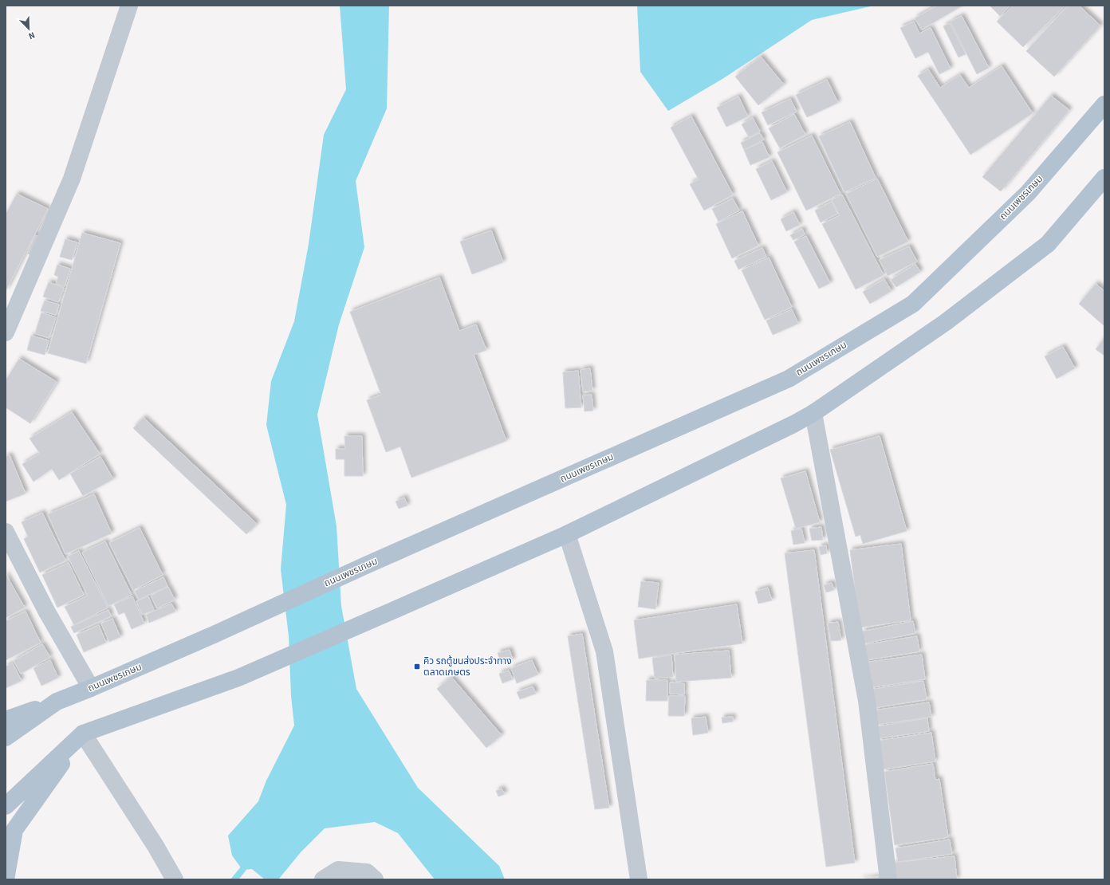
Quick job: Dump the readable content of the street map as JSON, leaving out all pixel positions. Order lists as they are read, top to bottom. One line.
{"streets":{"main road":["ถนนเพชรเกษม"]},"places":{"transit":["คิว รถตู้ขนส่งประจำทาง ตลาดเกษตร"]},"north":"bottom right"}
